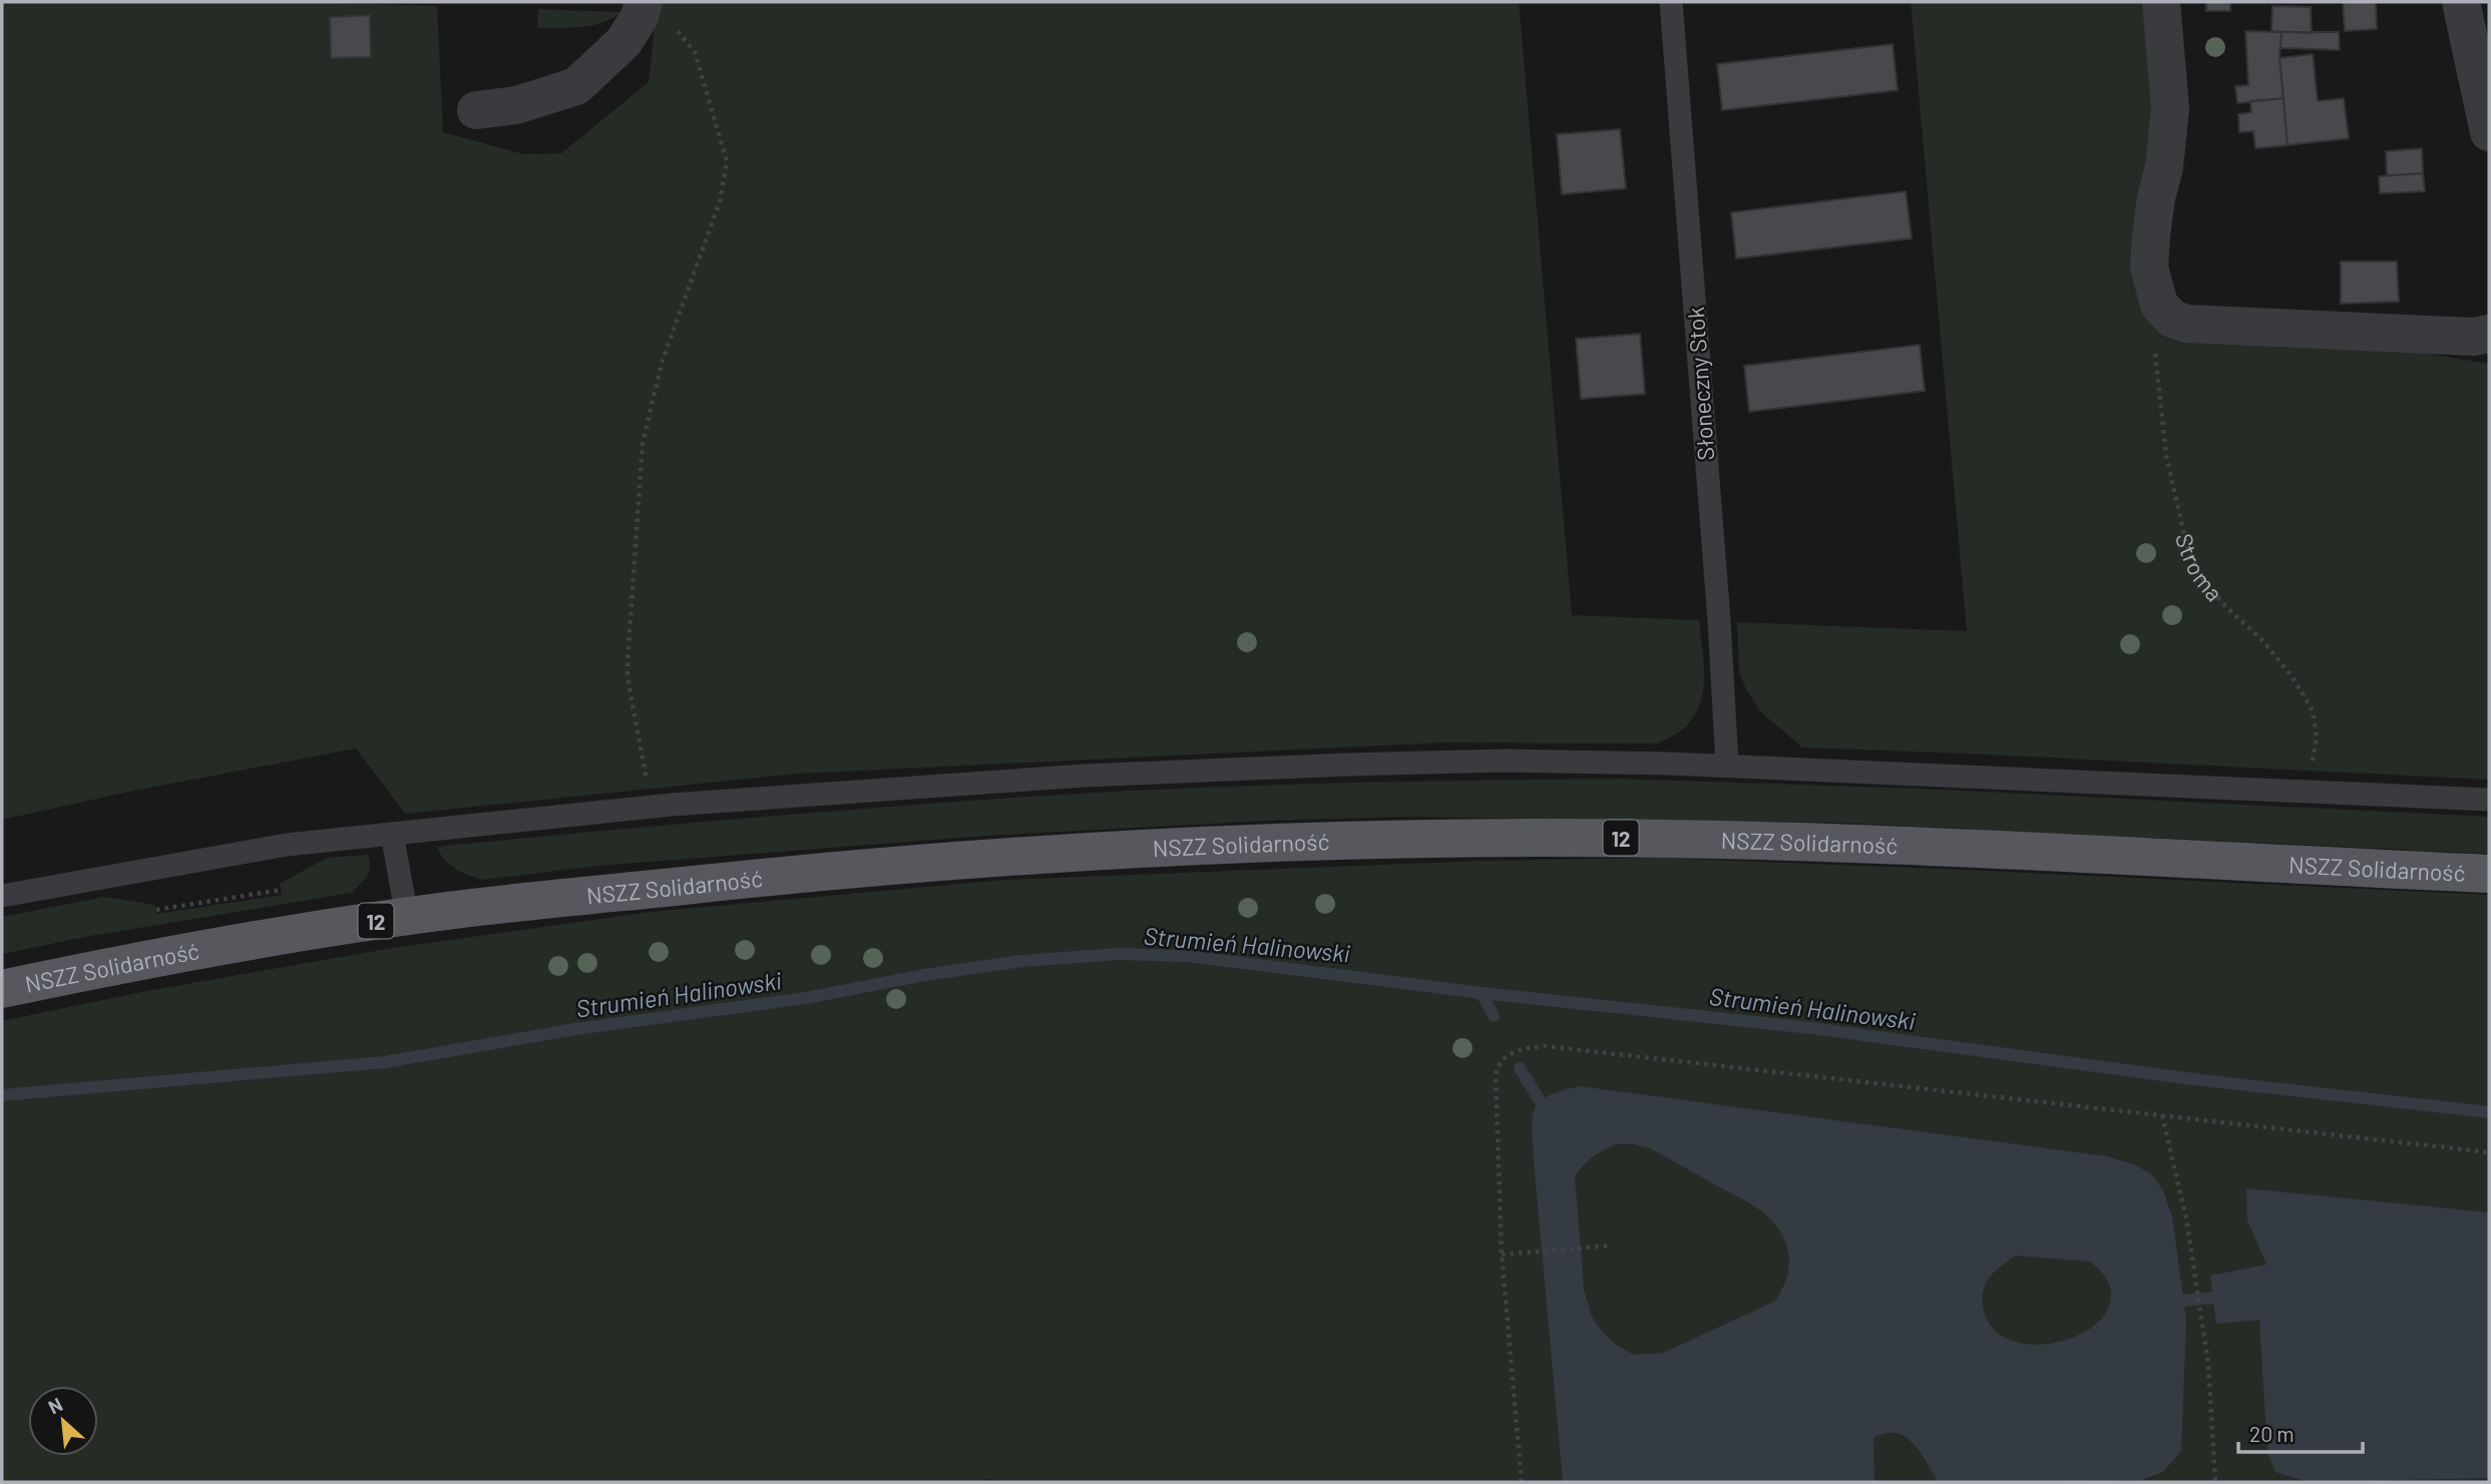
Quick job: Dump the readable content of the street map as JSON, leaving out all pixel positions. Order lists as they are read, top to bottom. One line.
{"streets":{"main road":["12","NSZZ Solidarność"],"lane":["Słoneczny Stok"],"path":["Stroma"]},"water":["Strumień Halinowski"],"scale_bar":"20 m","north":"top left"}
